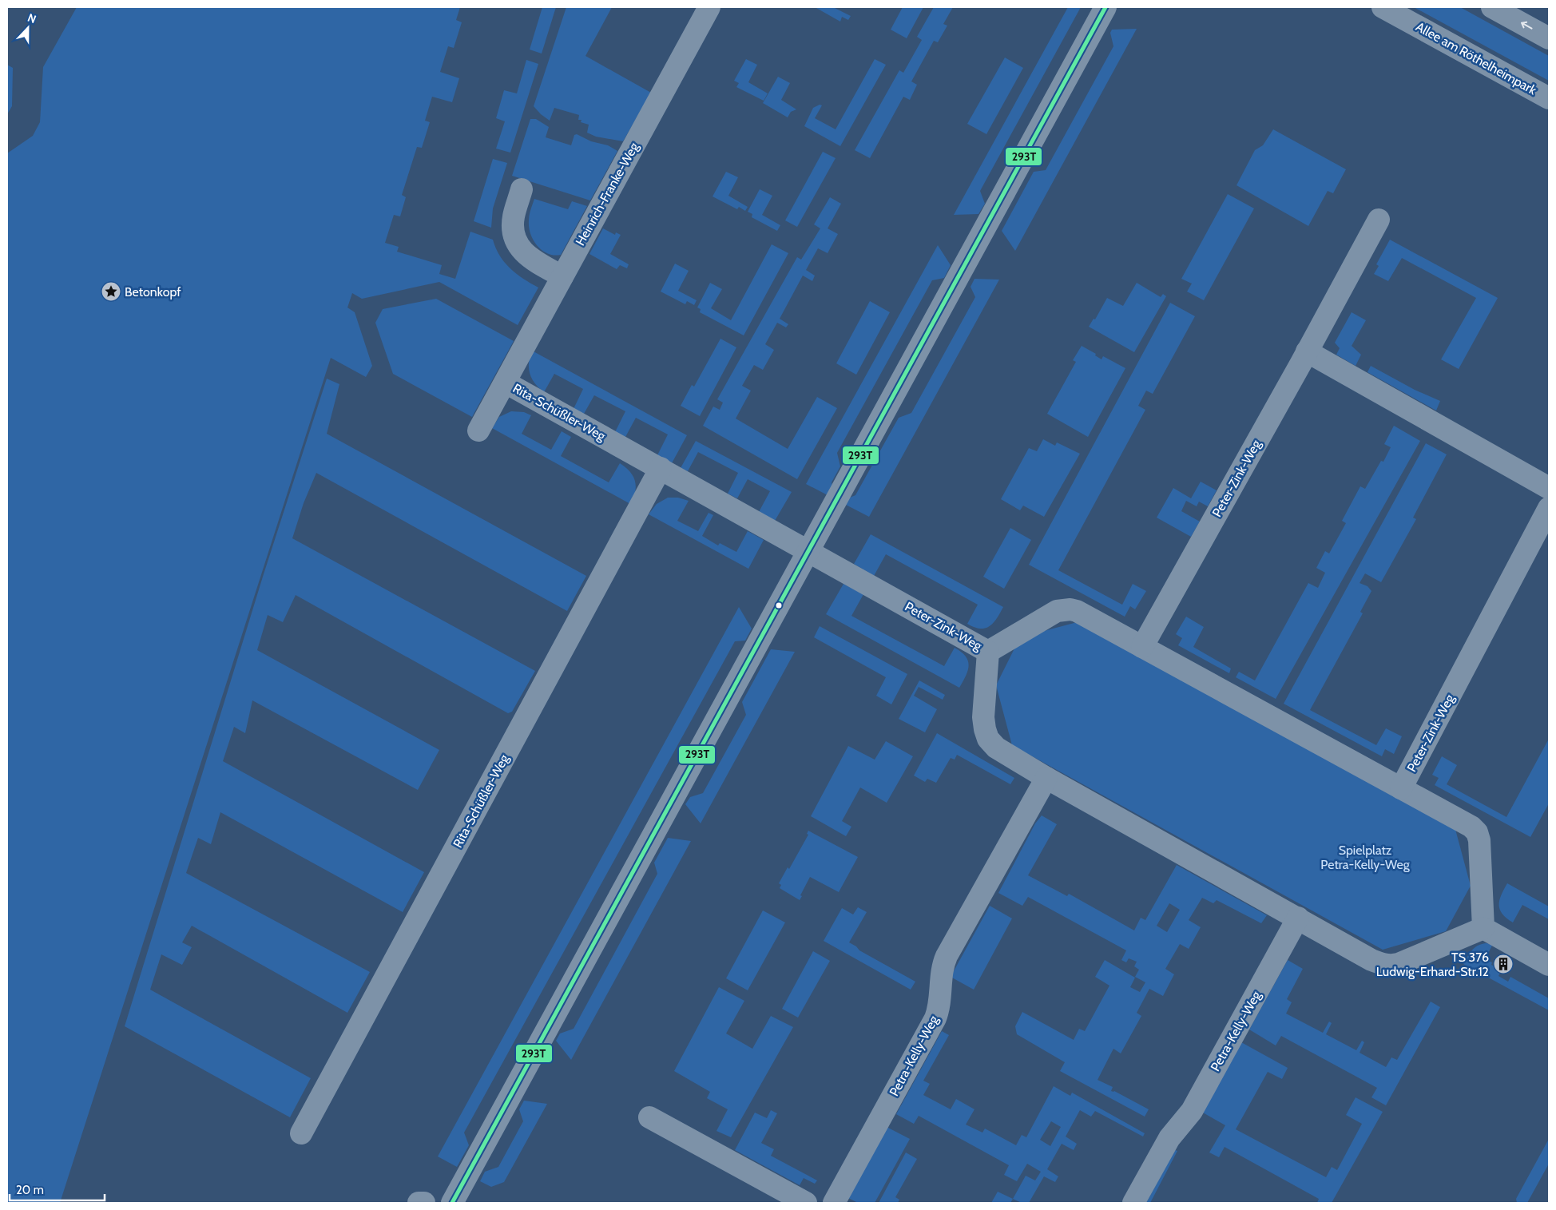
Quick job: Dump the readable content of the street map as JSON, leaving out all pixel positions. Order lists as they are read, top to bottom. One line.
{"streets":{"street":["Allee am Röthelheimpark","Heinrich-Franke-Weg","Rita-Schüßler-Weg","Peter-Zink-Weg","Petra-Kelly-Weg"]},"crossings":[["Heinrich-Franke-Weg","Rita-Schüßler-Weg"],["Rita-Schüßler-Weg","Peter-Zink-Weg"]],"parks":["Spielplatz Petra-Kelly-Weg"],"places":{"place":["Betonkopf"],"building":["TS 376 Ludwig-Erhard-Str.12"]},"lines":["transit line 293T"],"scale_bar":"20 m","north":"top"}
